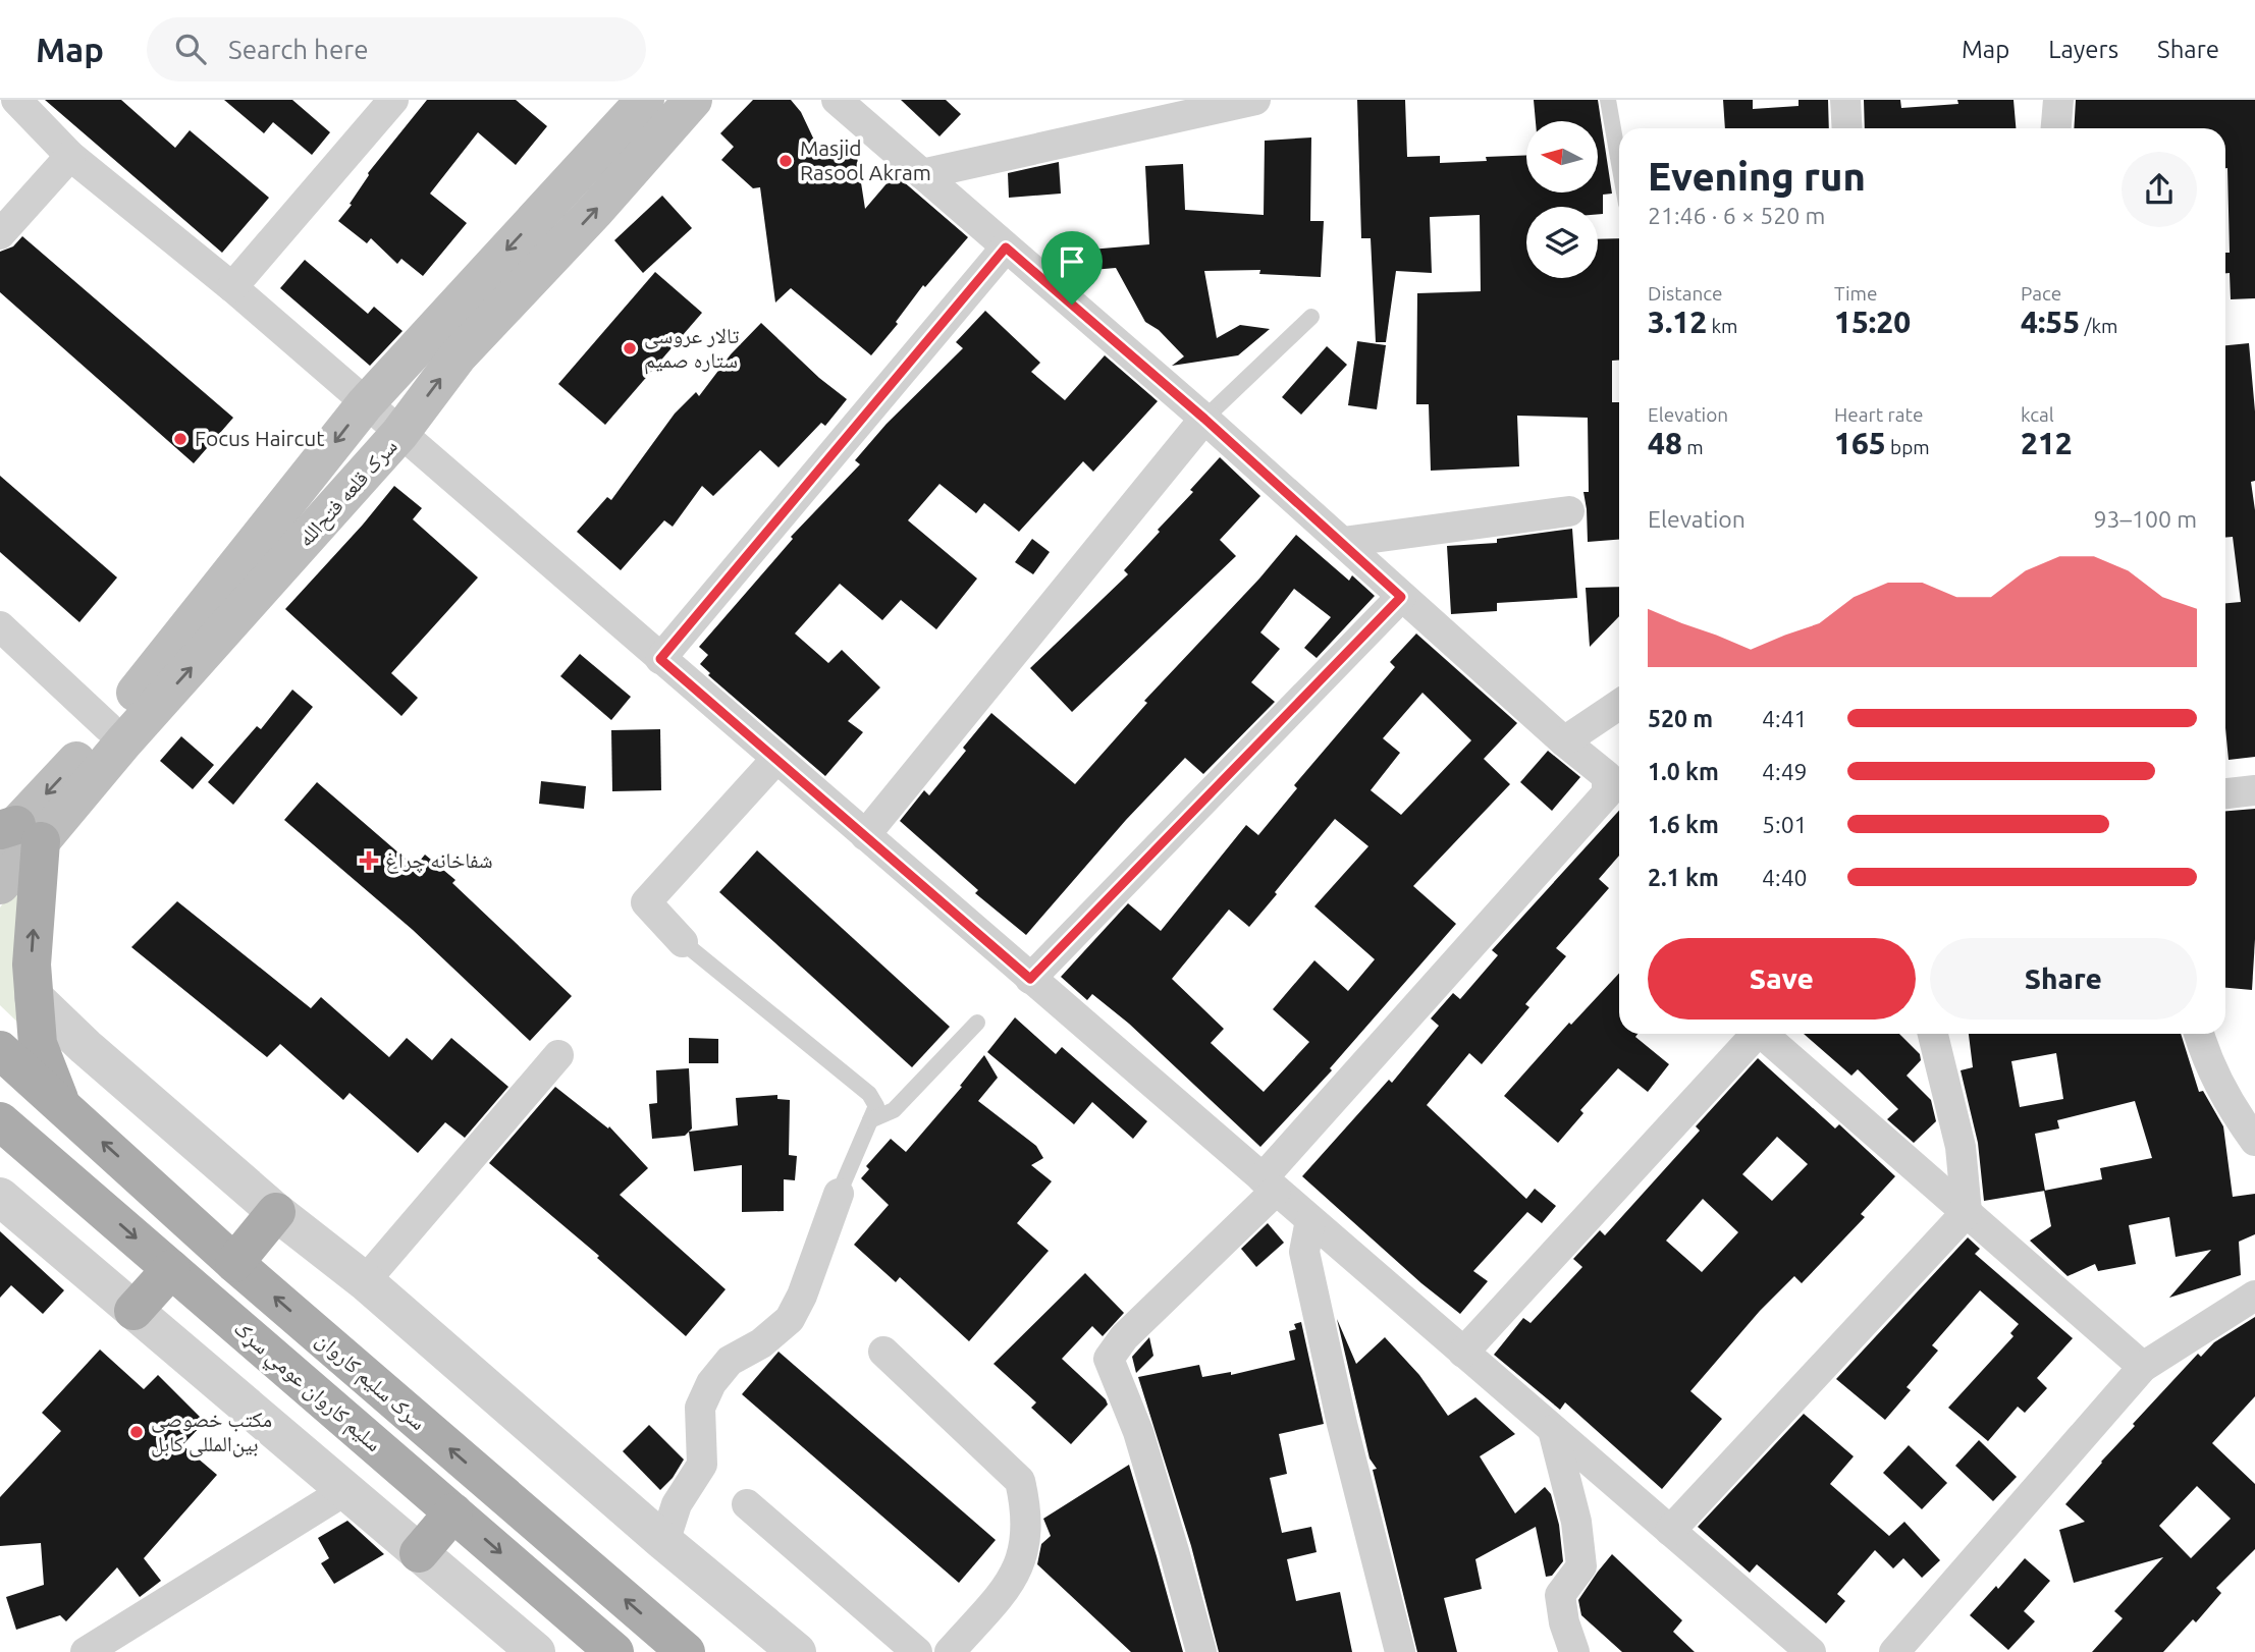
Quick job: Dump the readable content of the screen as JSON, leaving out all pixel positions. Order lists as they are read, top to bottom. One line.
{"streets":{"main road":["سرک قلعه فتح‌الله","سرک سلیم کاروان","سلیم کاروان عومي سړک"]},"one_way":["سرک سلیم کاروان","سلیم کاروان عومي سړک"],"places":{"other":["Masjid Rasool Akram","تالار عروسی ستاره صمیم","Focus Haircut","مکتب خصوصی بین‌المللی کابل"],"health":["شفاخانه چراغ"]},"north":"left","page":{"header":"Map","search":"Search here","nav":["Map","Layers","Share"],"heading":["Evening run","21:46 · 6 × 520 m"],"stats":[["Distance","3.12 km"],["Time","15:20"],["Pace","4:55 /km"],["Elevation","48 m"],["Heart rate","165 bpm"],["kcal","212"]],"chart":["Elevation","93–100 m"],"list":[{"name":"520 m","note":"4:41"},{"name":"1.0 km","note":"4:49"},{"name":"1.6 km","note":"5:01"},{"name":"2.1 km","note":"4:40"}],"buttons":["Save","Share"]}}
